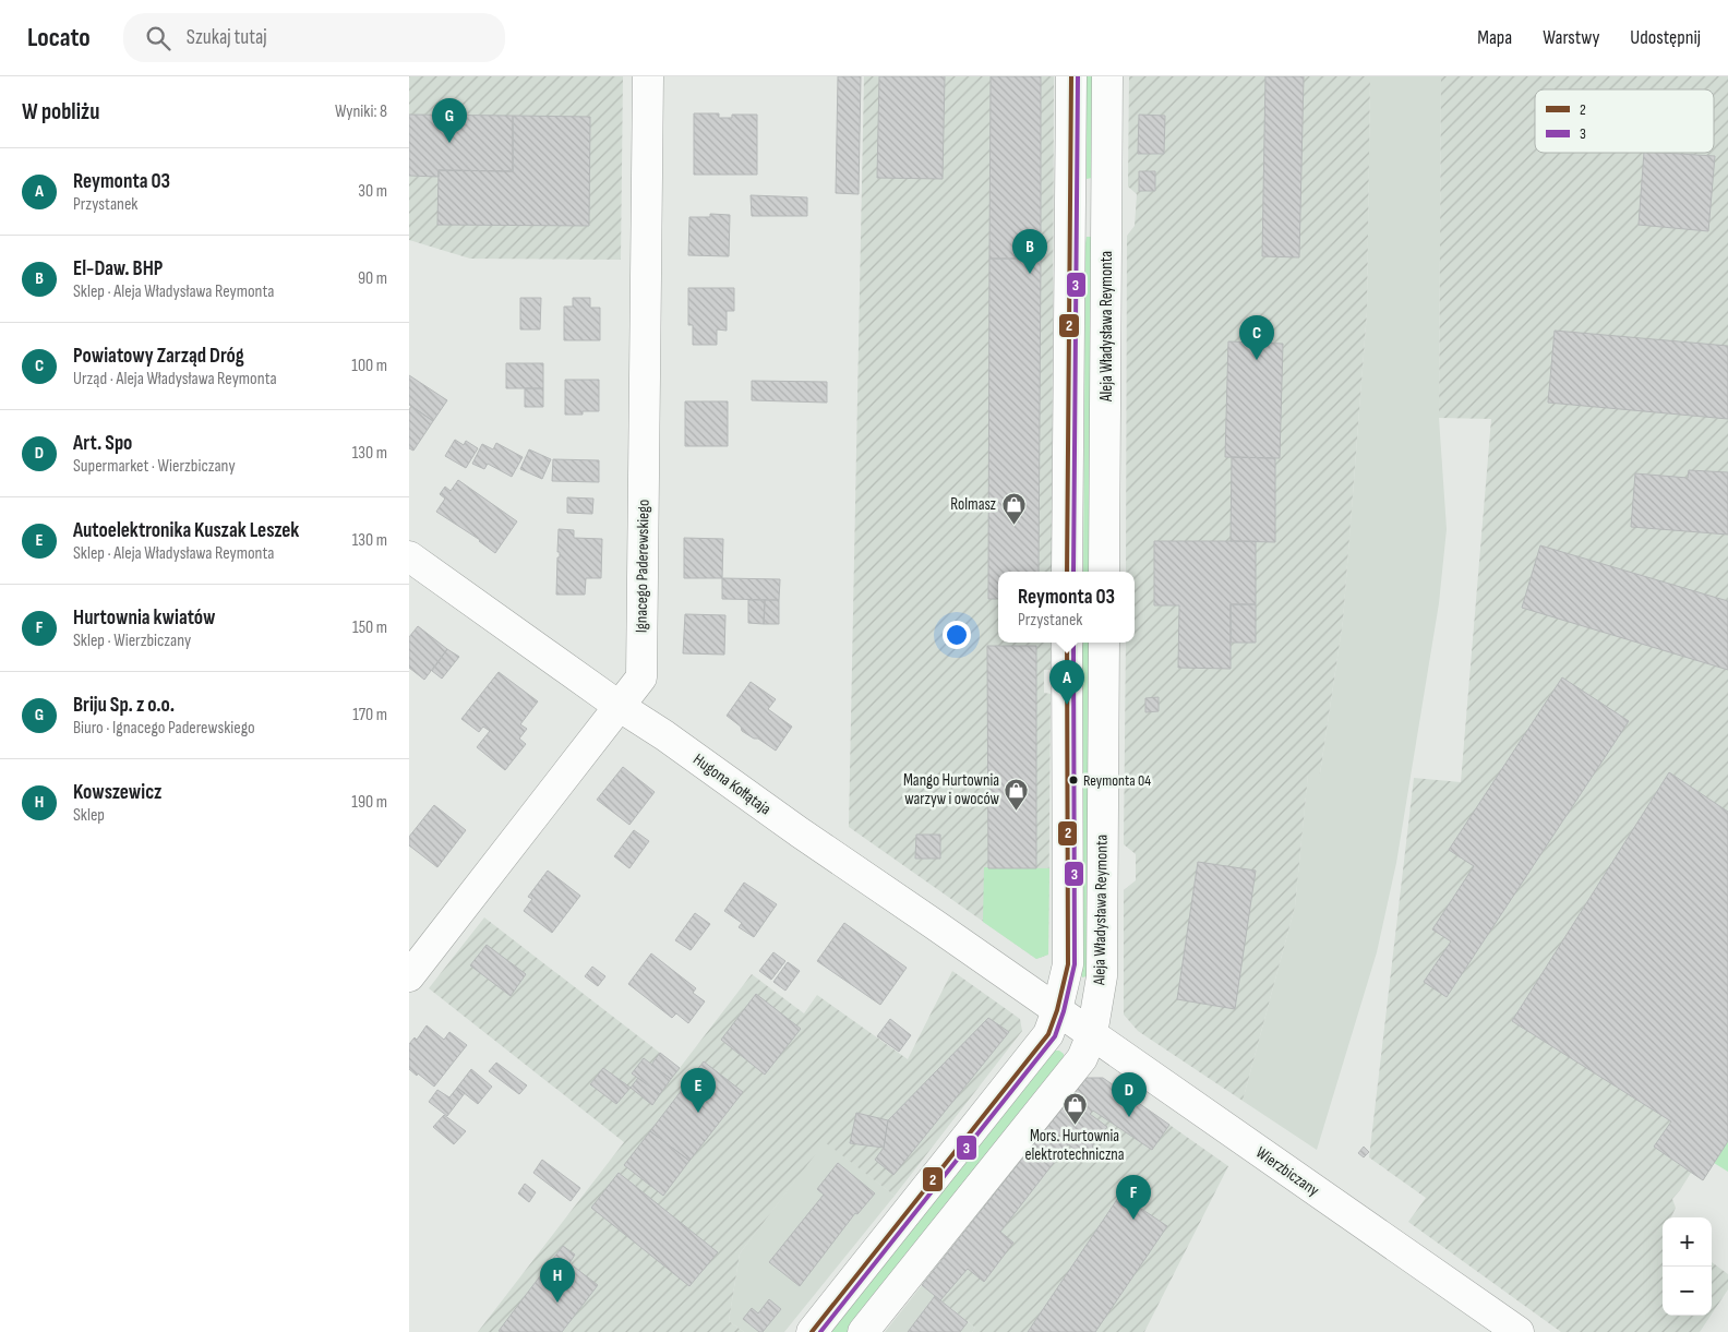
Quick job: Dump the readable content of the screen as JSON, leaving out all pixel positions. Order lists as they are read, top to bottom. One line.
{"streets":{"street":["Aleja Władysława Reymonta","Ignacego Paderewskiego","Hugona Kołłątaja","Wierzbiczany"]},"crossings":[["Aleja Władysława Reymonta","Hugona Kołłątaja"],["Aleja Władysława Reymonta","Wierzbiczany"],["Ignacego Paderewskiego","Hugona Kołłątaja"],["Hugona Kołłątaja","Wierzbiczany"]],"places":{"shop":["Rolmasz","Mango Hurtownia warzyw i owoców","Mors. Hurtownia elektrotechniczna"],"other":["Reymonta 04"]},"lines":["transit line 2","transit line 3"],"legend":["2","3"],"page":{"header":"Locato","search":"Szukaj tutaj","nav":["Mapa","Warstwy","Udostępnij"],"heading":["W pobliżu","Wyniki: 8"],"pins":["G","B","C","A","E","D","F","H"],"list":[{"mark":"A","name":"Reymonta 03","note":"Przystanek","value":"30 m"},{"mark":"B","name":"El-Daw. BHP","note":"Sklep · Aleja Władysława Reymonta","value":"90 m"},{"mark":"C","name":"Powiatowy Zarząd Dróg","note":"Urząd · Aleja Władysława Reymonta","value":"100 m"},{"mark":"D","name":"Art. Spo","note":"Supermarket · Wierzbiczany","value":"130 m"},{"mark":"E","name":"Autoelektronika Kuszak Leszek","note":"Sklep · Aleja Władysława Reymonta","value":"130 m"},{"mark":"F","name":"Hurtownia kwiatów","note":"Sklep · Wierzbiczany","value":"150 m"},{"mark":"G","name":"Briju Sp. z o.o.","note":"Biuro · Ignacego Paderewskiego","value":"170 m"},{"mark":"H","name":"Kowszewicz","note":"Sklep","value":"190 m"}],"popup":["Reymonta 03","Przystanek"],"map_buttons":["+","−"]}}
